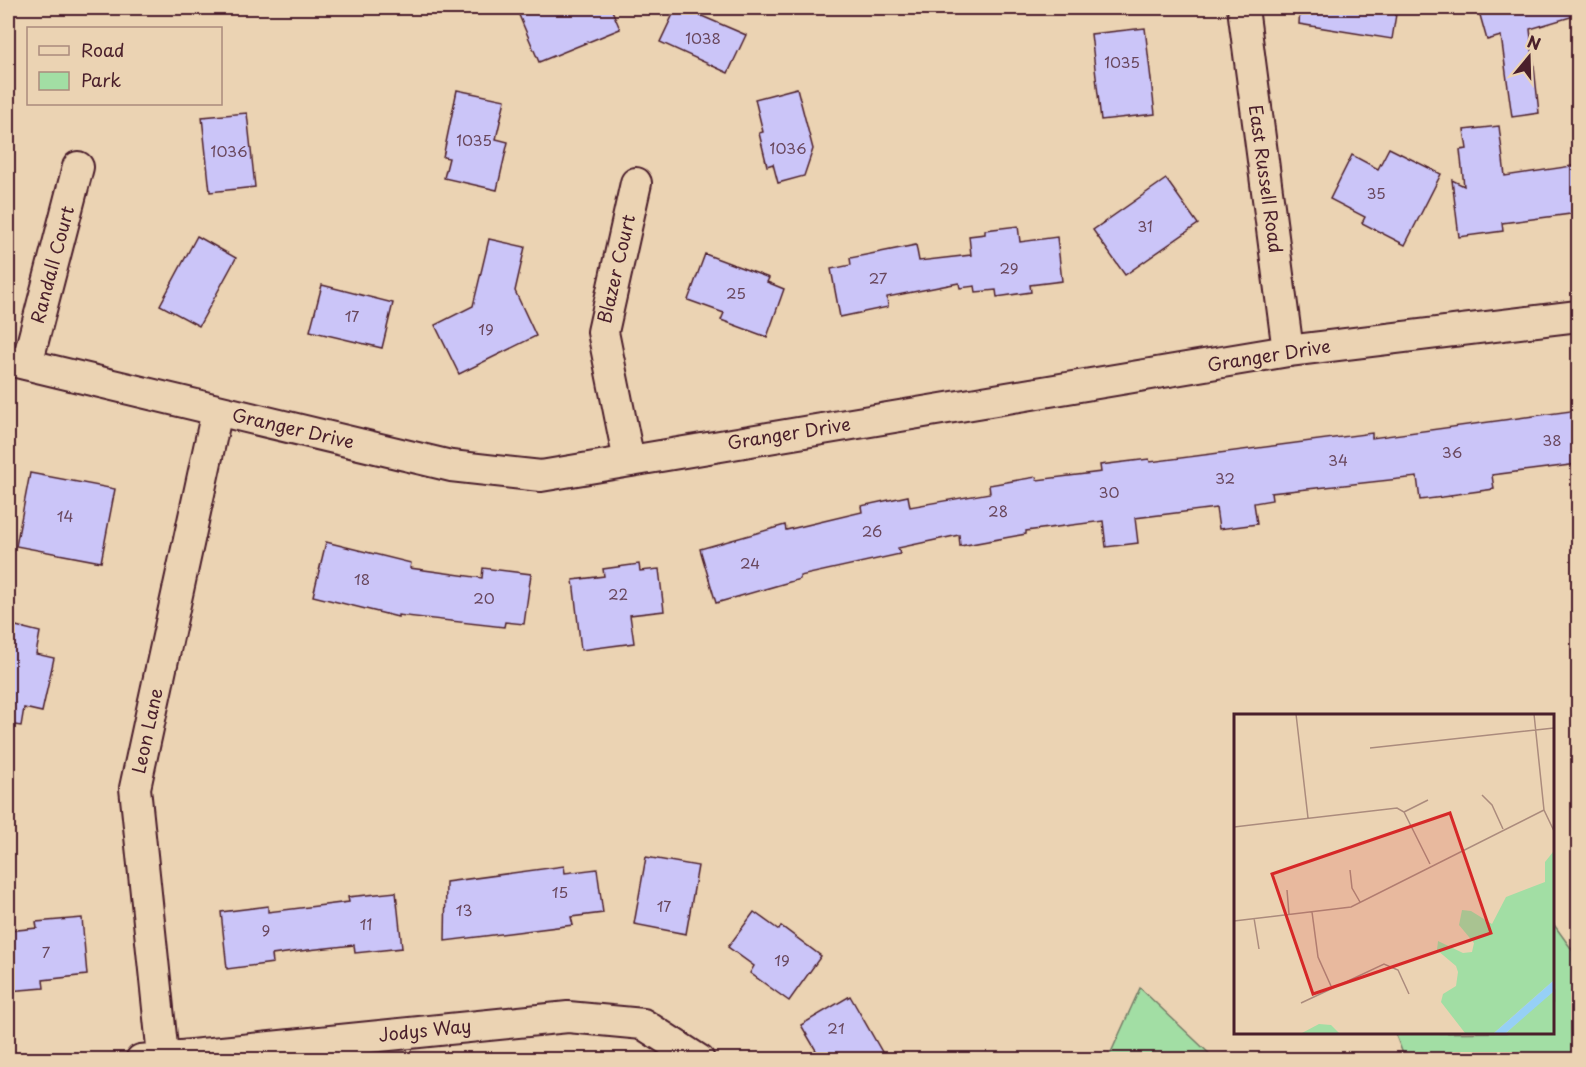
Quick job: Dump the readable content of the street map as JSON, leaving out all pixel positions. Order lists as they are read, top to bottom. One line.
{"streets":{"street":["East Russell Road","Randall Court","Blazer Court","Granger Drive","Leon Lane","Jodys Way"]},"crossings":[["East Russell Road","Granger Drive"],["Randall Court","Granger Drive"],["Blazer Court","Granger Drive"],["Granger Drive","Leon Lane"],["Leon Lane","Jodys Way"]],"house_numbers":["1038","1035","1035","1036","1036","35","31","29","27","25","17","19","38","36","34","32","30","28","14","26","24","18","22","20","15","17","13","11","9","7","19","21"],"legend":["Road","Park"],"north":"top"}
